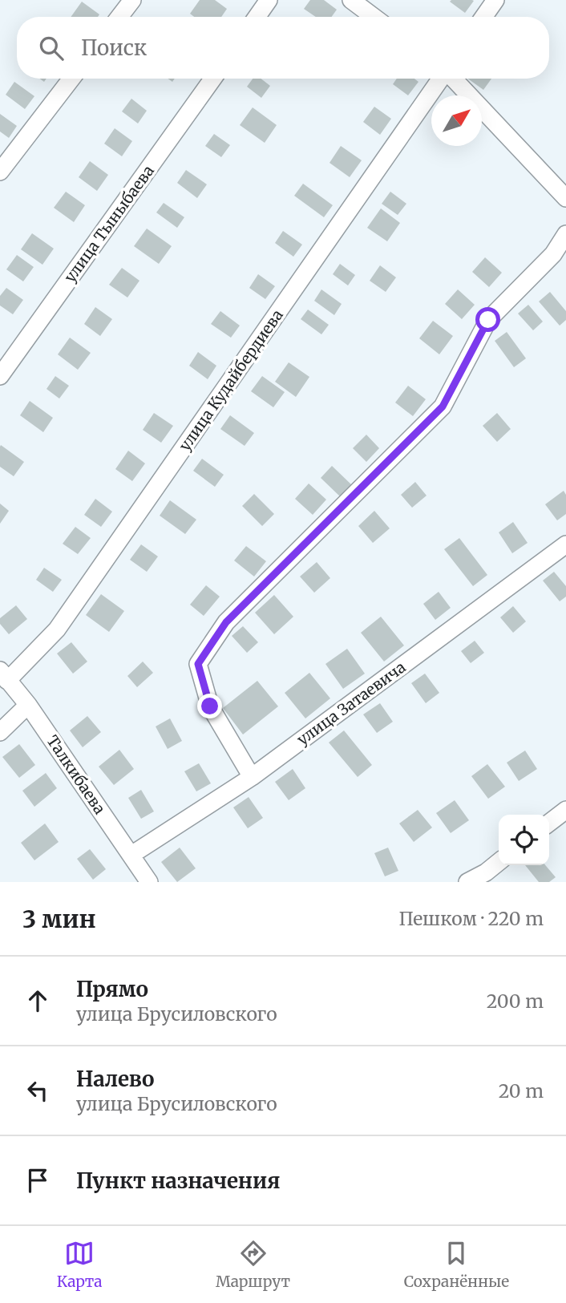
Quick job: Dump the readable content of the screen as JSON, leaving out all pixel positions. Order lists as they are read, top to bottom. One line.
{"streets":{"street":["улица Тыныбаева","улица Кудайбердиева","улица Затаевича","Талкибаева"]},"crossings":[["улица Кудайбердиева","Талкибаева"],["улица Затаевича","Талкибаева"]],"north":"top right","page":{"search":"Поиск","heading":["3 мин","Пешком · 220 m"],"list":[["Прямо","улица Брусиловского","200 m"],["Налево","улица Брусиловского","20 m"],"Пункт назначения"],"nav":["Карта","Маршрут","Сохранённые"]}}
